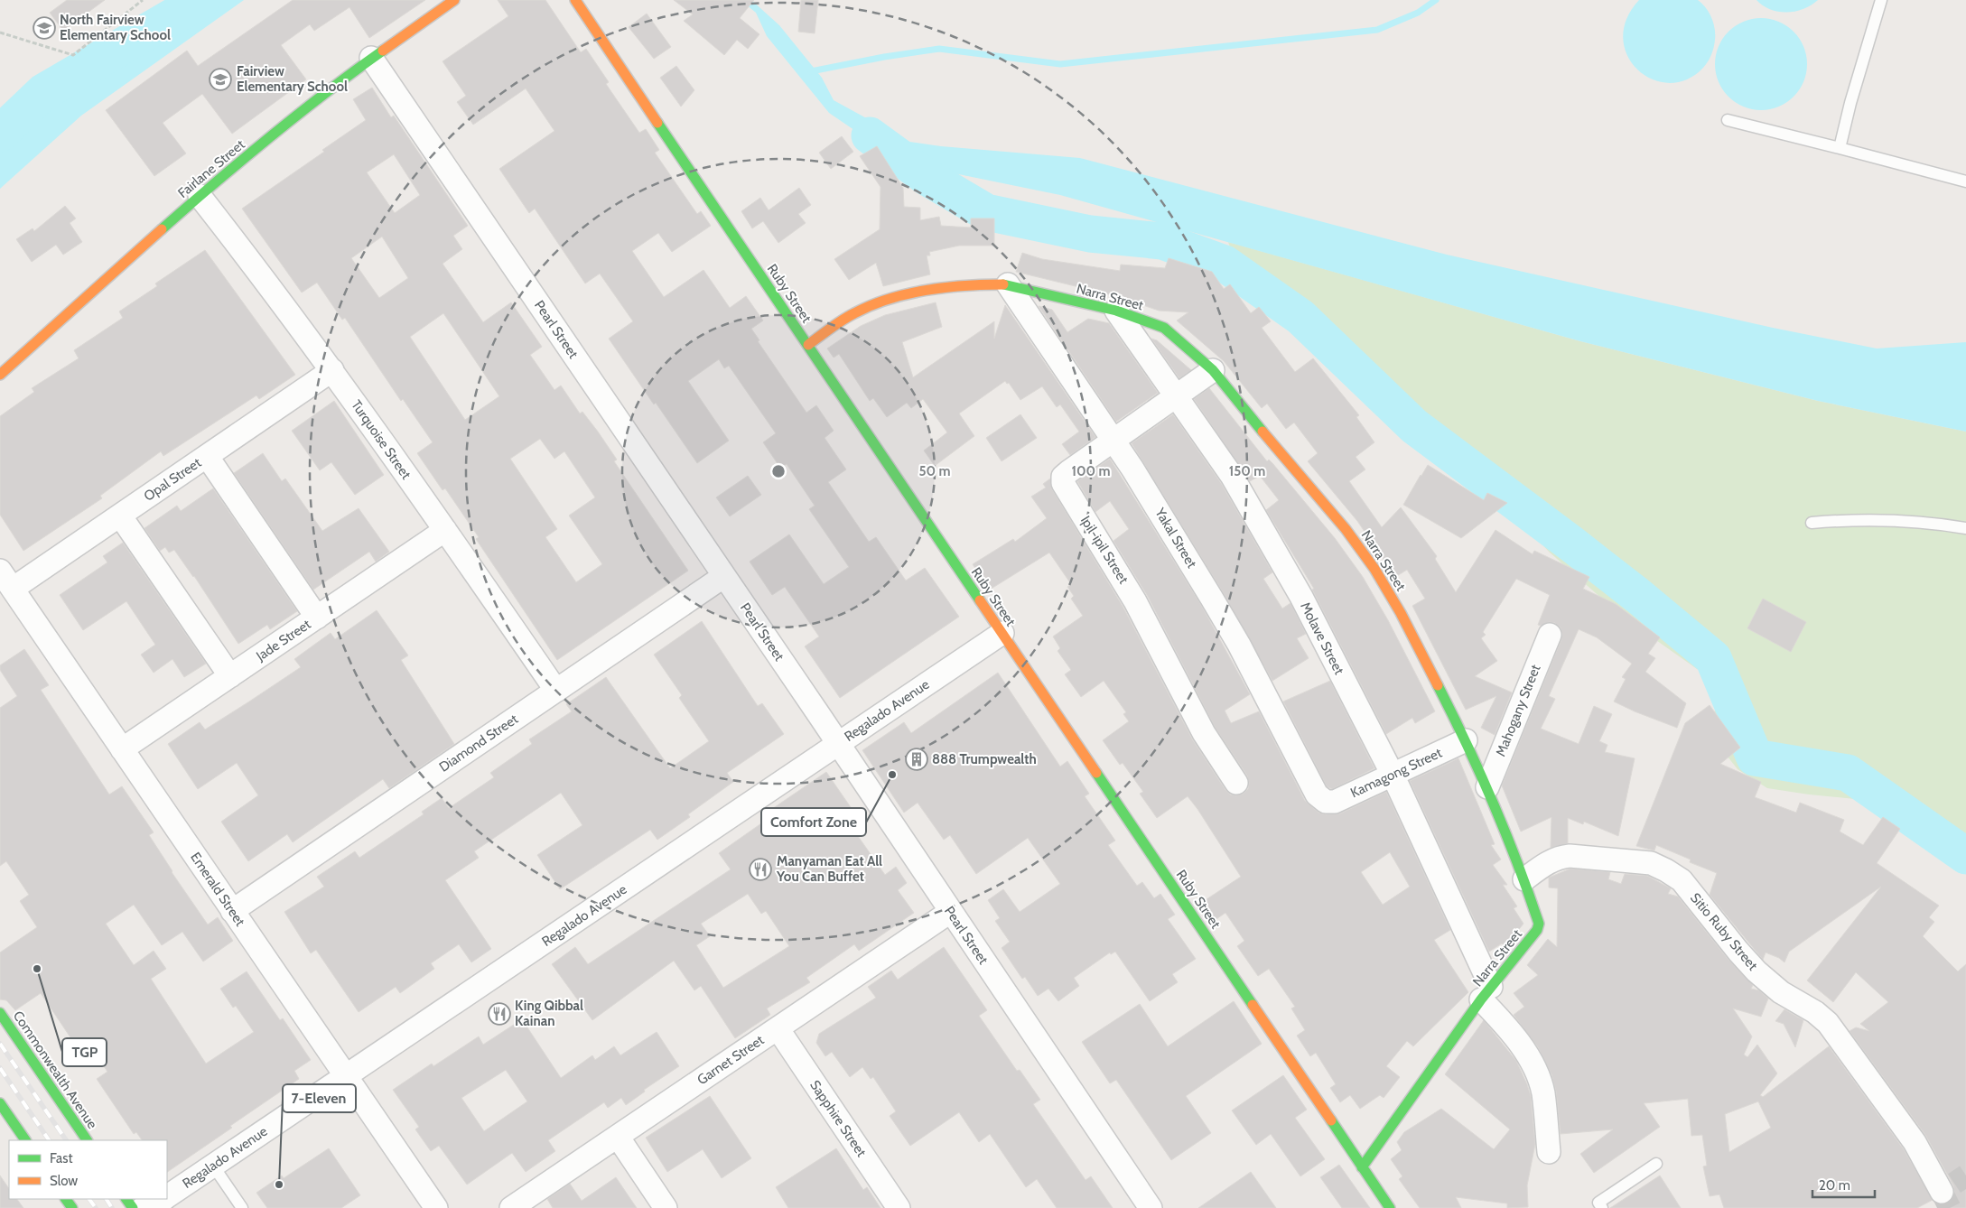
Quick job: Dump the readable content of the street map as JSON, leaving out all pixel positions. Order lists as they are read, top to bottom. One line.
{"streets":{"street":["Fairlane Street","Ruby Street","Narra Street","Pearl Street","Turquoise Street","Opal Street","Yakal Street","Ipil-ipil Street","Molave Street","Jade Street","Regalado Avenue","Mahogany Street","Diamond Street","Kamagong Street","Emerald Street","Sitio Ruby Street","Garnet Street","Commonwealth Avenue","Sapphire Street"]},"crossings":[["Fairlane Street","Pearl Street"],["Fairlane Street","Turquoise Street"],["Ruby Street","Narra Street"],["Ruby Street","Regalado Avenue"],["Narra Street","Yakal Street"],["Narra Street","Ipil-ipil Street"],["Narra Street","Molave Street"],["Narra Street","Mahogany Street"],["Narra Street","Kamagong Street"],["Narra Street","Sitio Ruby Street"],["Pearl Street","Regalado Avenue"],["Pearl Street","Diamond Street"],["Pearl Street","Garnet Street"],["Turquoise Street","Opal Street"],["Turquoise Street","Jade Street"],["Turquoise Street","Diamond Street"],["Opal Street","Emerald Street"],["Yakal Street","Ipil-ipil Street"],["Yakal Street","Kamagong Street"],["Ipil-ipil Street","Molave Street"],["Molave Street","Kamagong Street"],["Jade Street","Emerald Street"],["Regalado Avenue","Emerald Street"],["Diamond Street","Emerald Street"],["Garnet Street","Sapphire Street"]],"places":{"school or university":["North Fairview Elementary School","Fairview Elementary School"],"building":["888 Trumpwealth"],"other":["Comfort Zone","TGP","7-Eleven"],"restaurant":["Manyaman Eat All You Can Buffet","King Qibbal Kainan"]},"legend":["Fast","Slow"],"scale_bar":"20 m","rings":["50 m","100 m","150 m"]}
